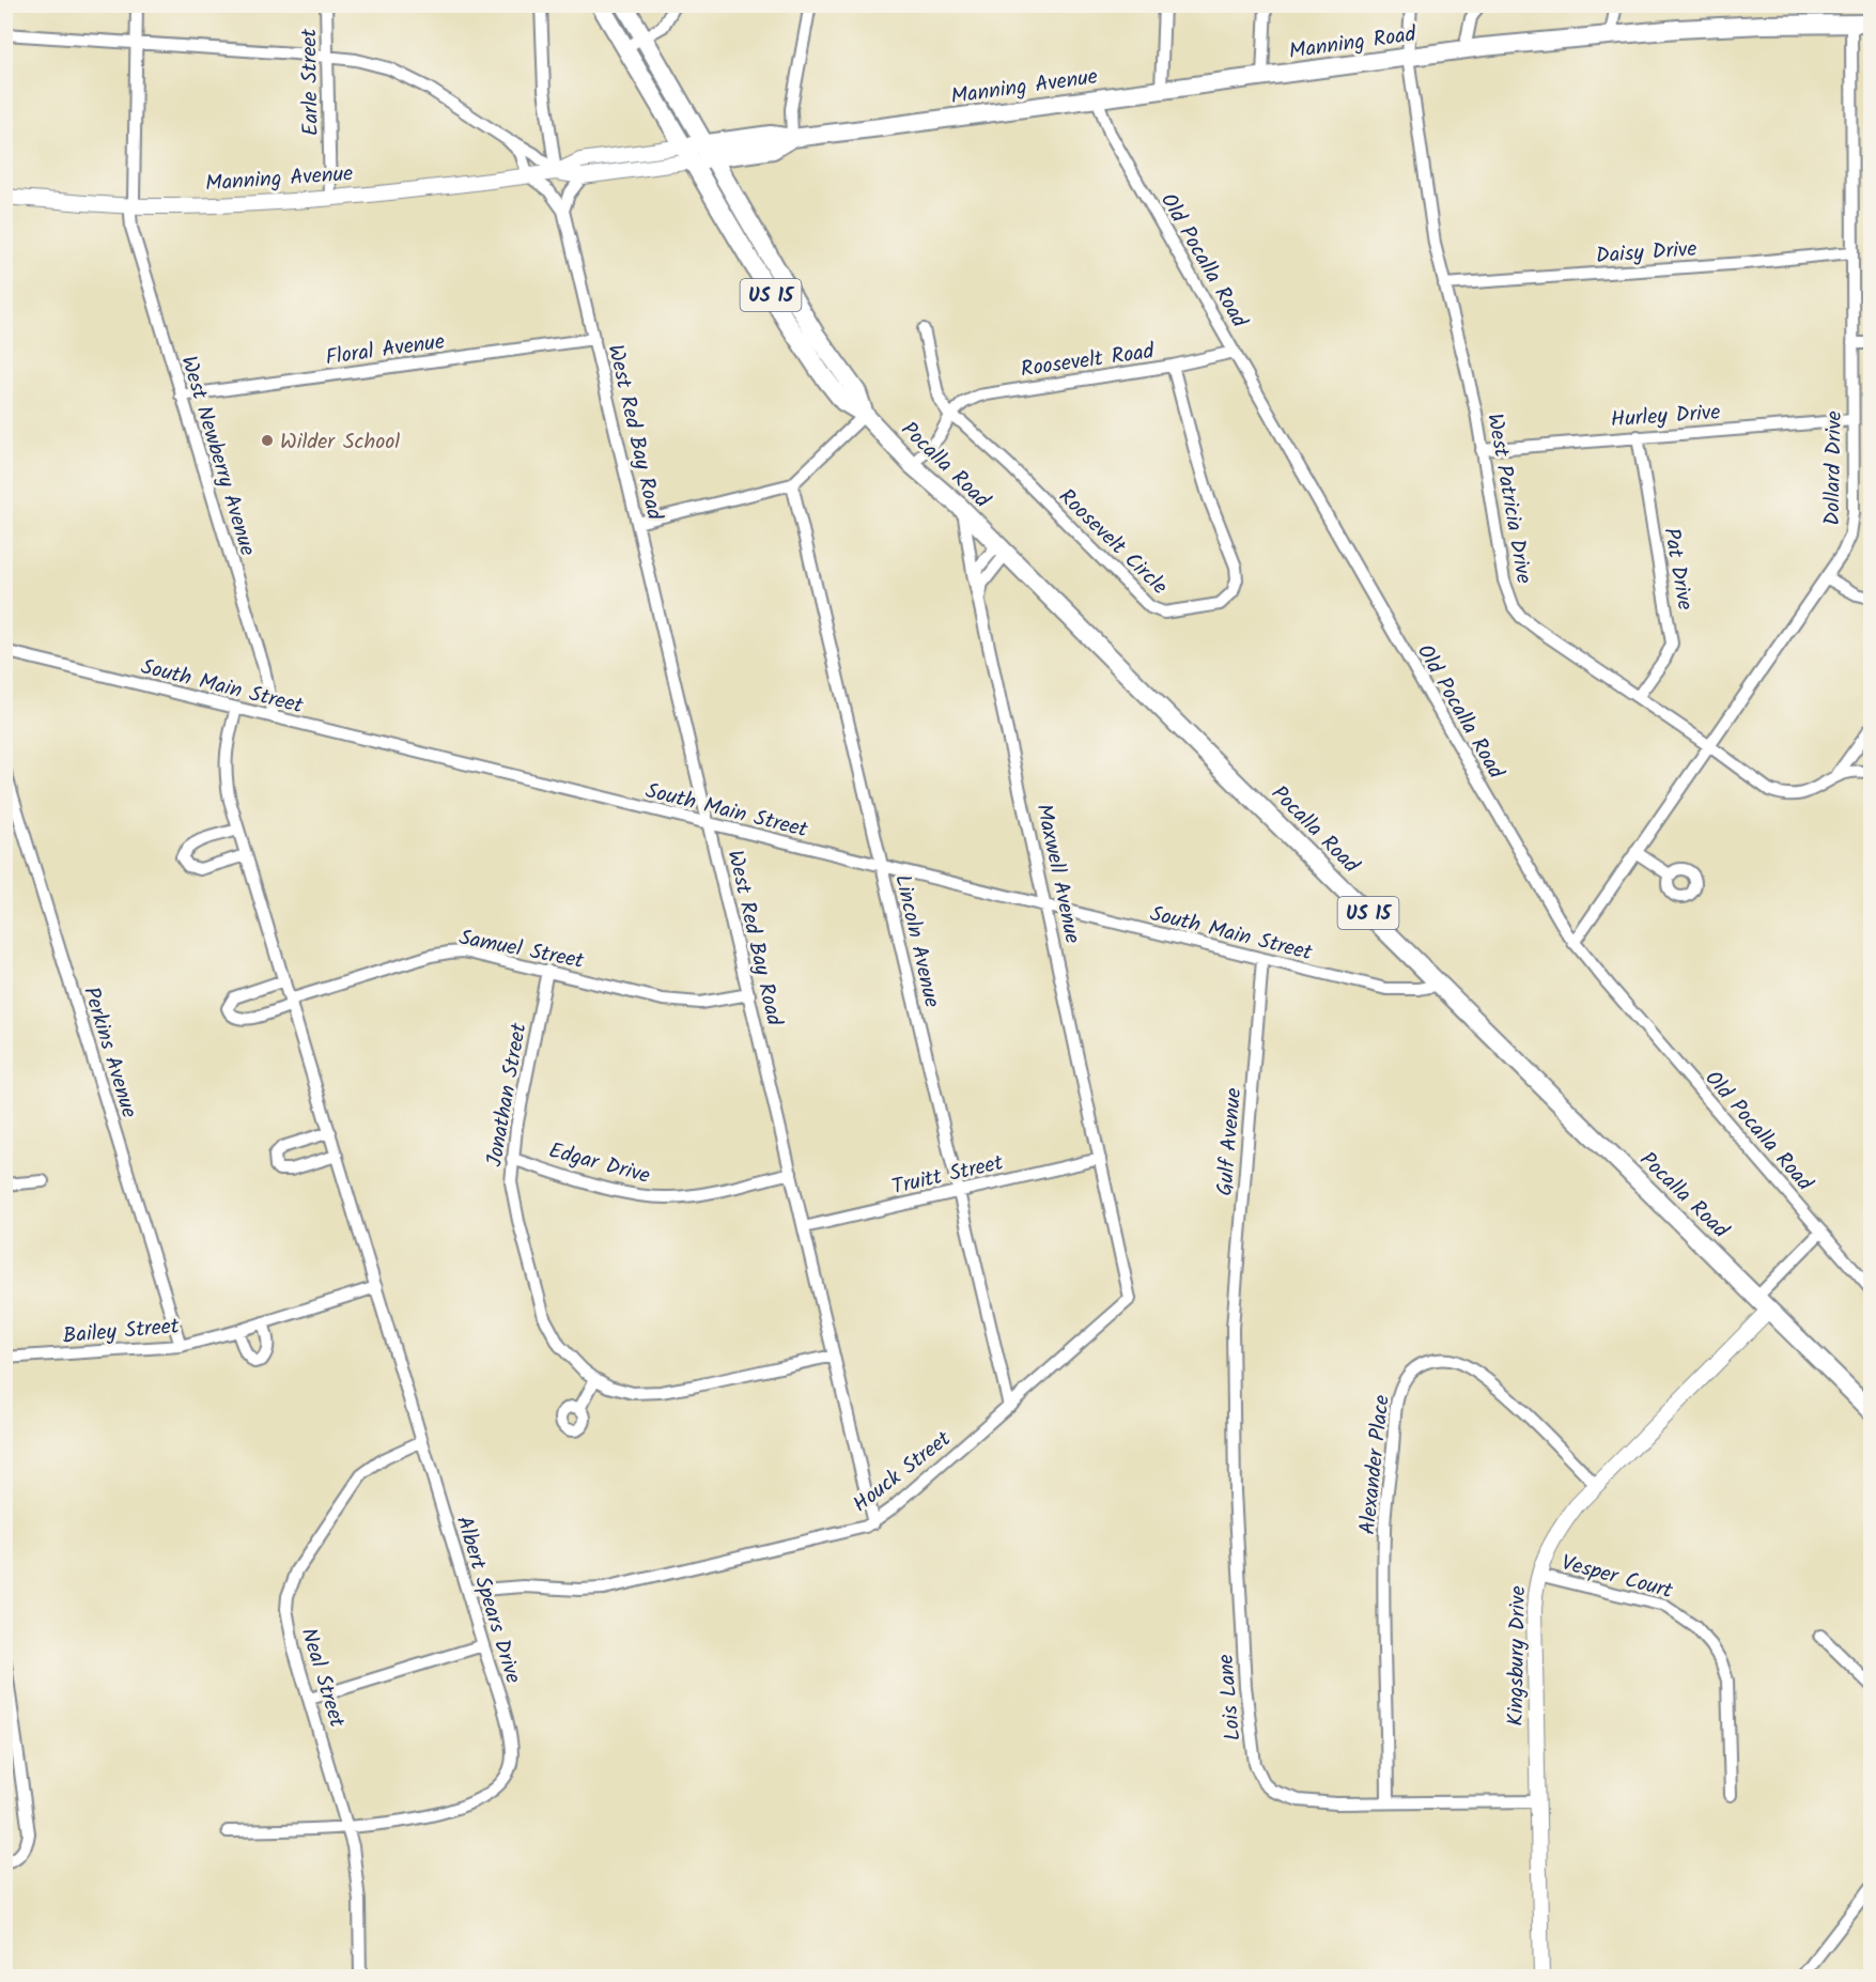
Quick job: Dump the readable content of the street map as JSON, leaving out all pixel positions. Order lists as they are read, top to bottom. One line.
{"streets":{"main road":["Manning Road","Manning Avenue","US 15","Pocalla Road","Kingsbury Drive"],"street":["Earle Street","Daisy Drive","Old Pocalla Road","Floral Avenue","Roosevelt Road","Hurley Drive","West Red Bay Road","West Newberry Avenue","Dollard Drive","West Patricia Drive","Roosevelt Circle","Pat Drive","South Main Street","Maxwell Avenue","Lincoln Avenue","Samuel Street","Perkins Avenue","Jonathan Street","Gulf Avenue","Edgar Drive","Truitt Street","Bailey Street","Alexander Place","Houck Street","Vesper Court","Albert Spears Drive","Neal Street","Lois Lane"]},"crossings":[["Manning Road","Manning Avenue"],["Manning Road","Dollard Drive"],["Manning Road","West Patricia Drive"],["Earle Street","Manning Avenue"],["Manning Avenue","Old Pocalla Road"],["Manning Avenue","US 15"],["Manning Avenue","West Red Bay Road"],["Manning Avenue","West Newberry Avenue"],["Manning Avenue","Pocalla Road"],["Daisy Drive","Dollard Drive"],["Daisy Drive","West Patricia Drive"],["Old Pocalla Road","Roosevelt Road"],["Old Pocalla Road","Dollard Drive"],["US 15","Pocalla Road"],["Floral Avenue","West Red Bay Road"],["Floral Avenue","West Newberry Avenue"],["Roosevelt Road","Roosevelt Circle"],["Hurley Drive","Dollard Drive"],["Hurley Drive","West Patricia Drive"],["Hurley Drive","Pat Drive"],["West Red Bay Road","South Main Street"],["West Red Bay Road","Samuel Street"],["West Red Bay Road","Jonathan Street"],["West Red Bay Road","Edgar Drive"],["West Red Bay Road","Truitt Street"],["West Red Bay Road","Houck Street"],["West Newberry Avenue","South Main Street"],["Pocalla Road","South Main Street"],["Pocalla Road","Maxwell Avenue"],["Pocalla Road","Kingsbury Drive"],["Dollard Drive","West Patricia Drive"],["West Patricia Drive","Pat Drive"],["South Main Street","Maxwell Avenue"],["South Main Street","Lincoln Avenue"],["South Main Street","Gulf Avenue"],["South Main Street","Albert Spears Drive"],["Maxwell Avenue","Truitt Street"],["Maxwell Avenue","Houck Street"],["Lincoln Avenue","Truitt Street"],["Lincoln Avenue","Houck Street"],["Samuel Street","Jonathan Street"],["Samuel Street","Albert Spears Drive"],["Perkins Avenue","Bailey Street"],["Jonathan Street","Edgar Drive"],["Gulf Avenue","Lois Lane"],["Truitt Street","Houck Street"],["Bailey Street","Albert Spears Drive"],["Alexander Place","Kingsbury Drive"],["Alexander Place","Lois Lane"],["Houck Street","Albert Spears Drive"],["Vesper Court","Kingsbury Drive"],["Albert Spears Drive","Neal Street"],["Kingsbury Drive","Lois Lane"]],"places":["Wilder School"]}
